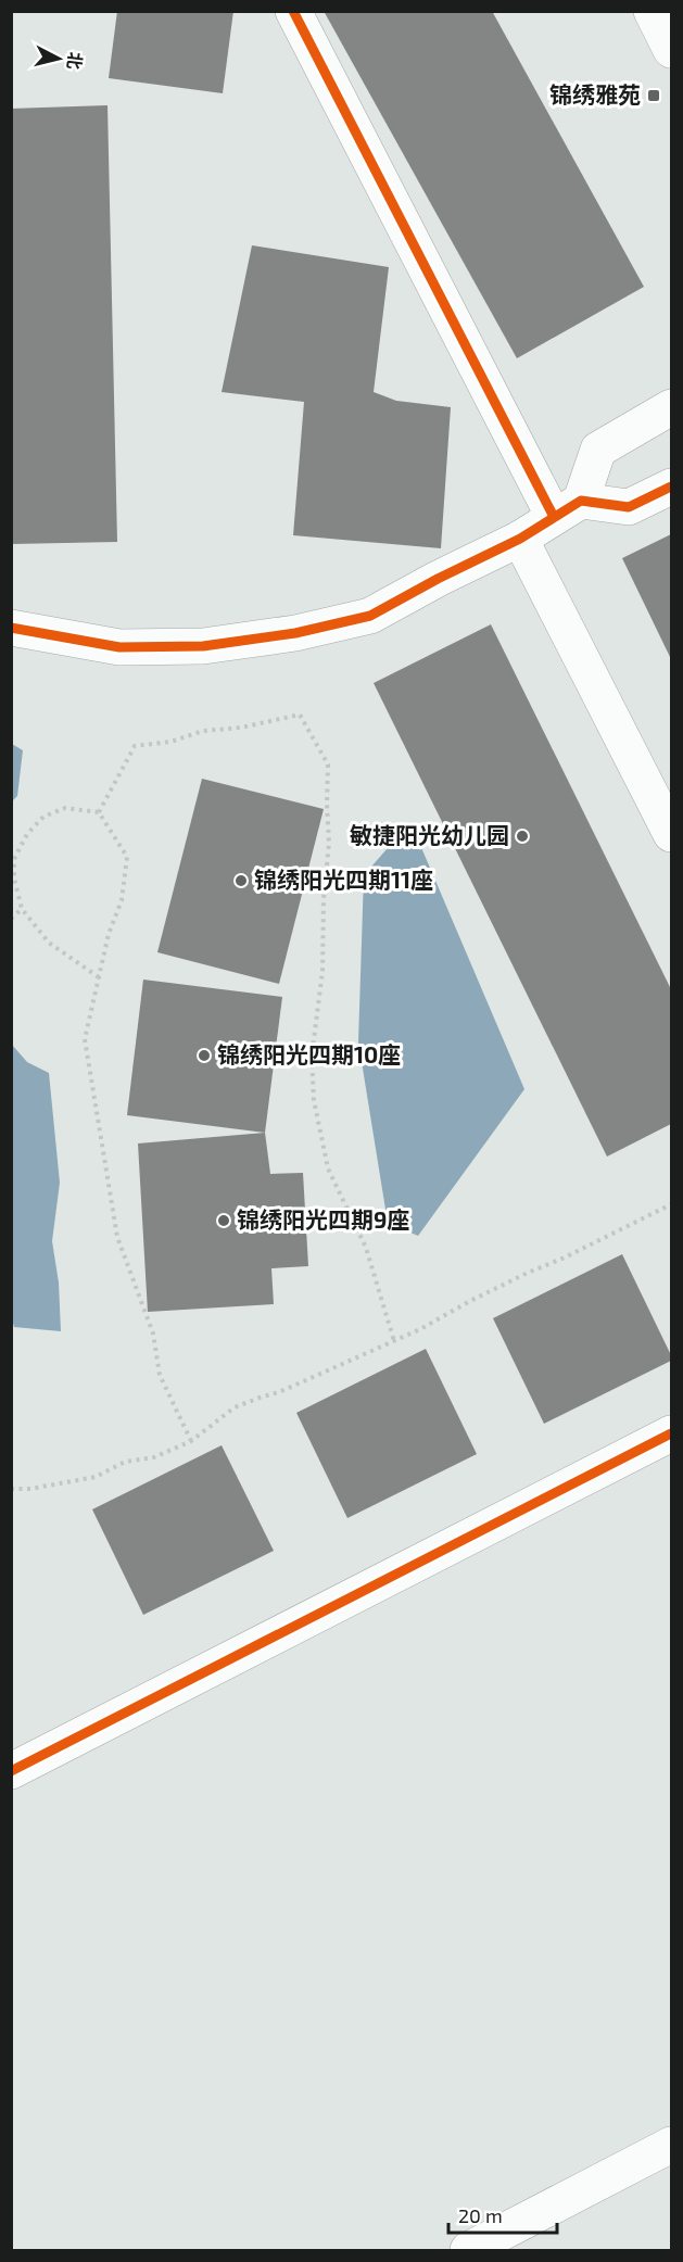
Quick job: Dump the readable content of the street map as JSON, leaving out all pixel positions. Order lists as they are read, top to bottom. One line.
{"places":{"transit":["锦绣雅苑"],"other":["敏捷阳光幼儿园","锦绣阳光四期11座","锦绣阳光四期10座","锦绣阳光四期9座"]},"scale_bar":"20 m","north":"right"}
